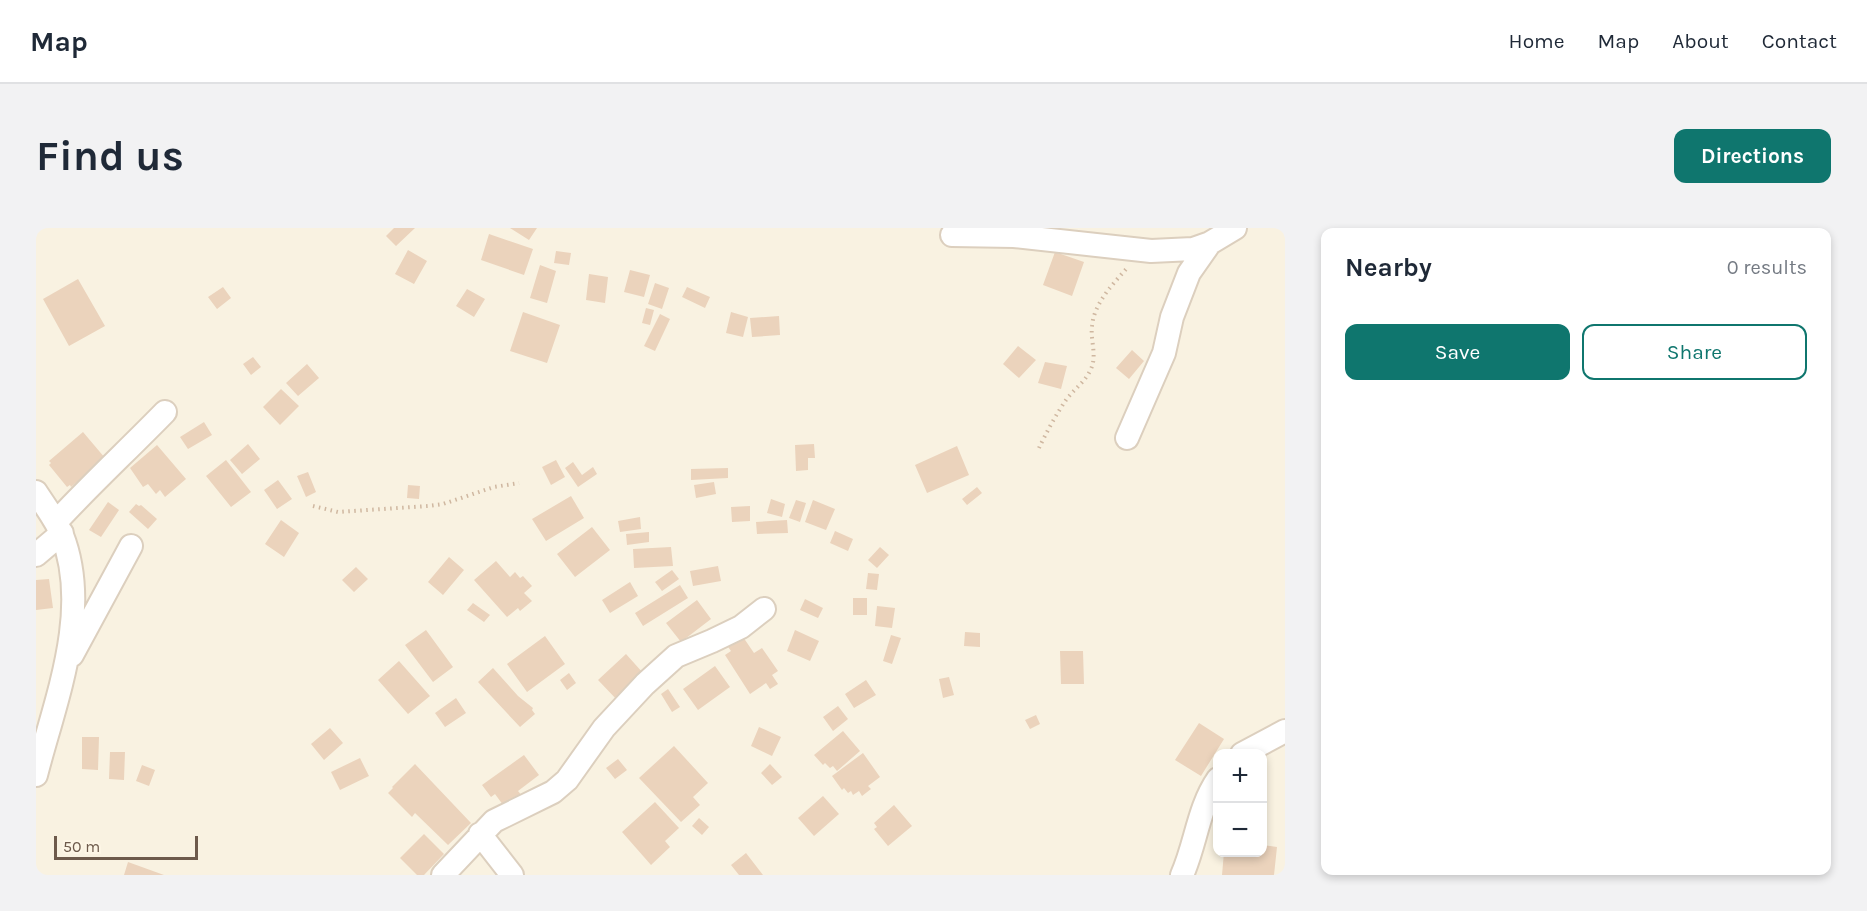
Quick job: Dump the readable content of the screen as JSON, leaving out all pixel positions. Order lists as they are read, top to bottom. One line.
{"scale_bar":"50 m","page":{"header":"Map","nav":["Home","Map","About","Contact"],"buttons":["Directions",["Save","Share"]],"title":"Find us","heading":["Nearby","0 results"],"map_buttons":["+","−"],"scale":"50 m"}}
